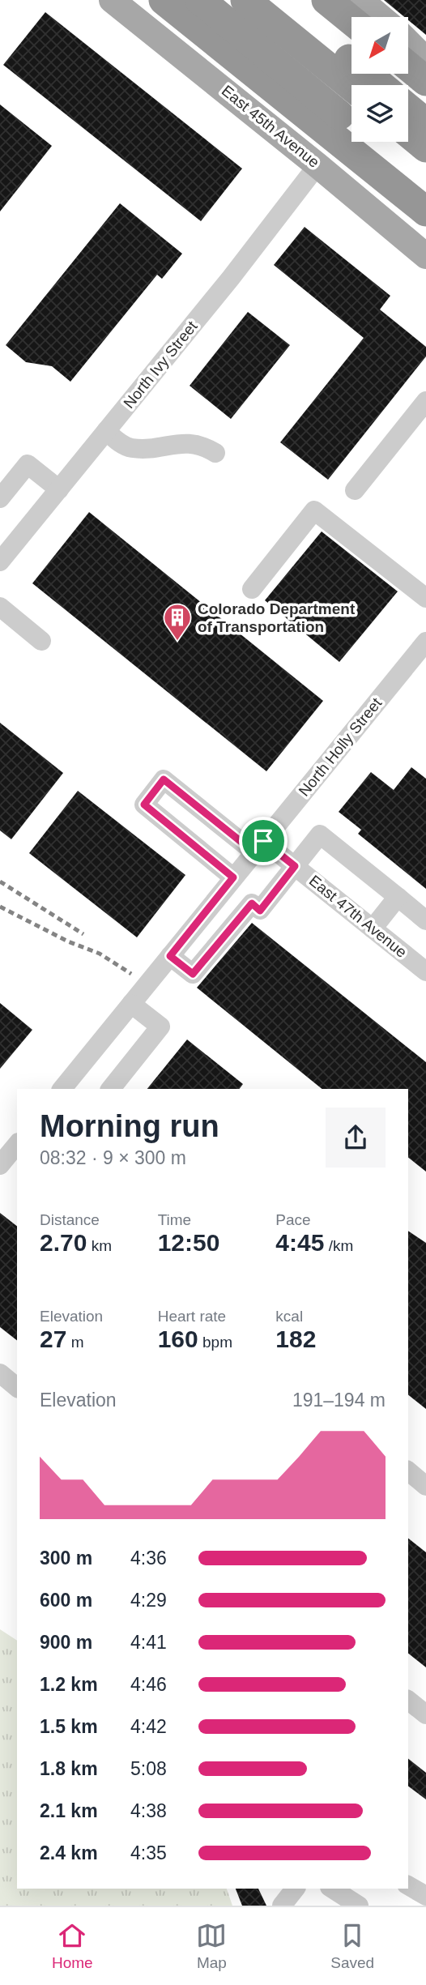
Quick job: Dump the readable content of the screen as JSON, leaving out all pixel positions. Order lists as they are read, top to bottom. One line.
{"streets":{"main road":["East 45th Avenue"],"street":["North Ivy Street","North Holly Street","East 47th Avenue"]},"crossings":[["East 45th Avenue","North Ivy Street"],["North Holly Street","East 47th Avenue"]],"places":{"building":["Colorado Department of Transportation"]},"north":"bottom left","page":{"heading":["Morning run","08:32 · 9 × 300 m"],"stats":[["Distance","2.70 km"],["Time","12:50"],["Pace","4:45 /km"],["Elevation","27 m"],["Heart rate","160 bpm"],["kcal","182"]],"chart":["Elevation","191–194 m"],"list":[{"name":"300 m","note":"4:36"},{"name":"600 m","note":"4:29"},{"name":"900 m","note":"4:41"},{"name":"1.2 km","note":"4:46"},{"name":"1.5 km","note":"4:42"},{"name":"1.8 km","note":"5:08"},{"name":"2.1 km","note":"4:38"},{"name":"2.4 km","note":"4:35"}],"tabs":["Home","Map","Saved"]}}
